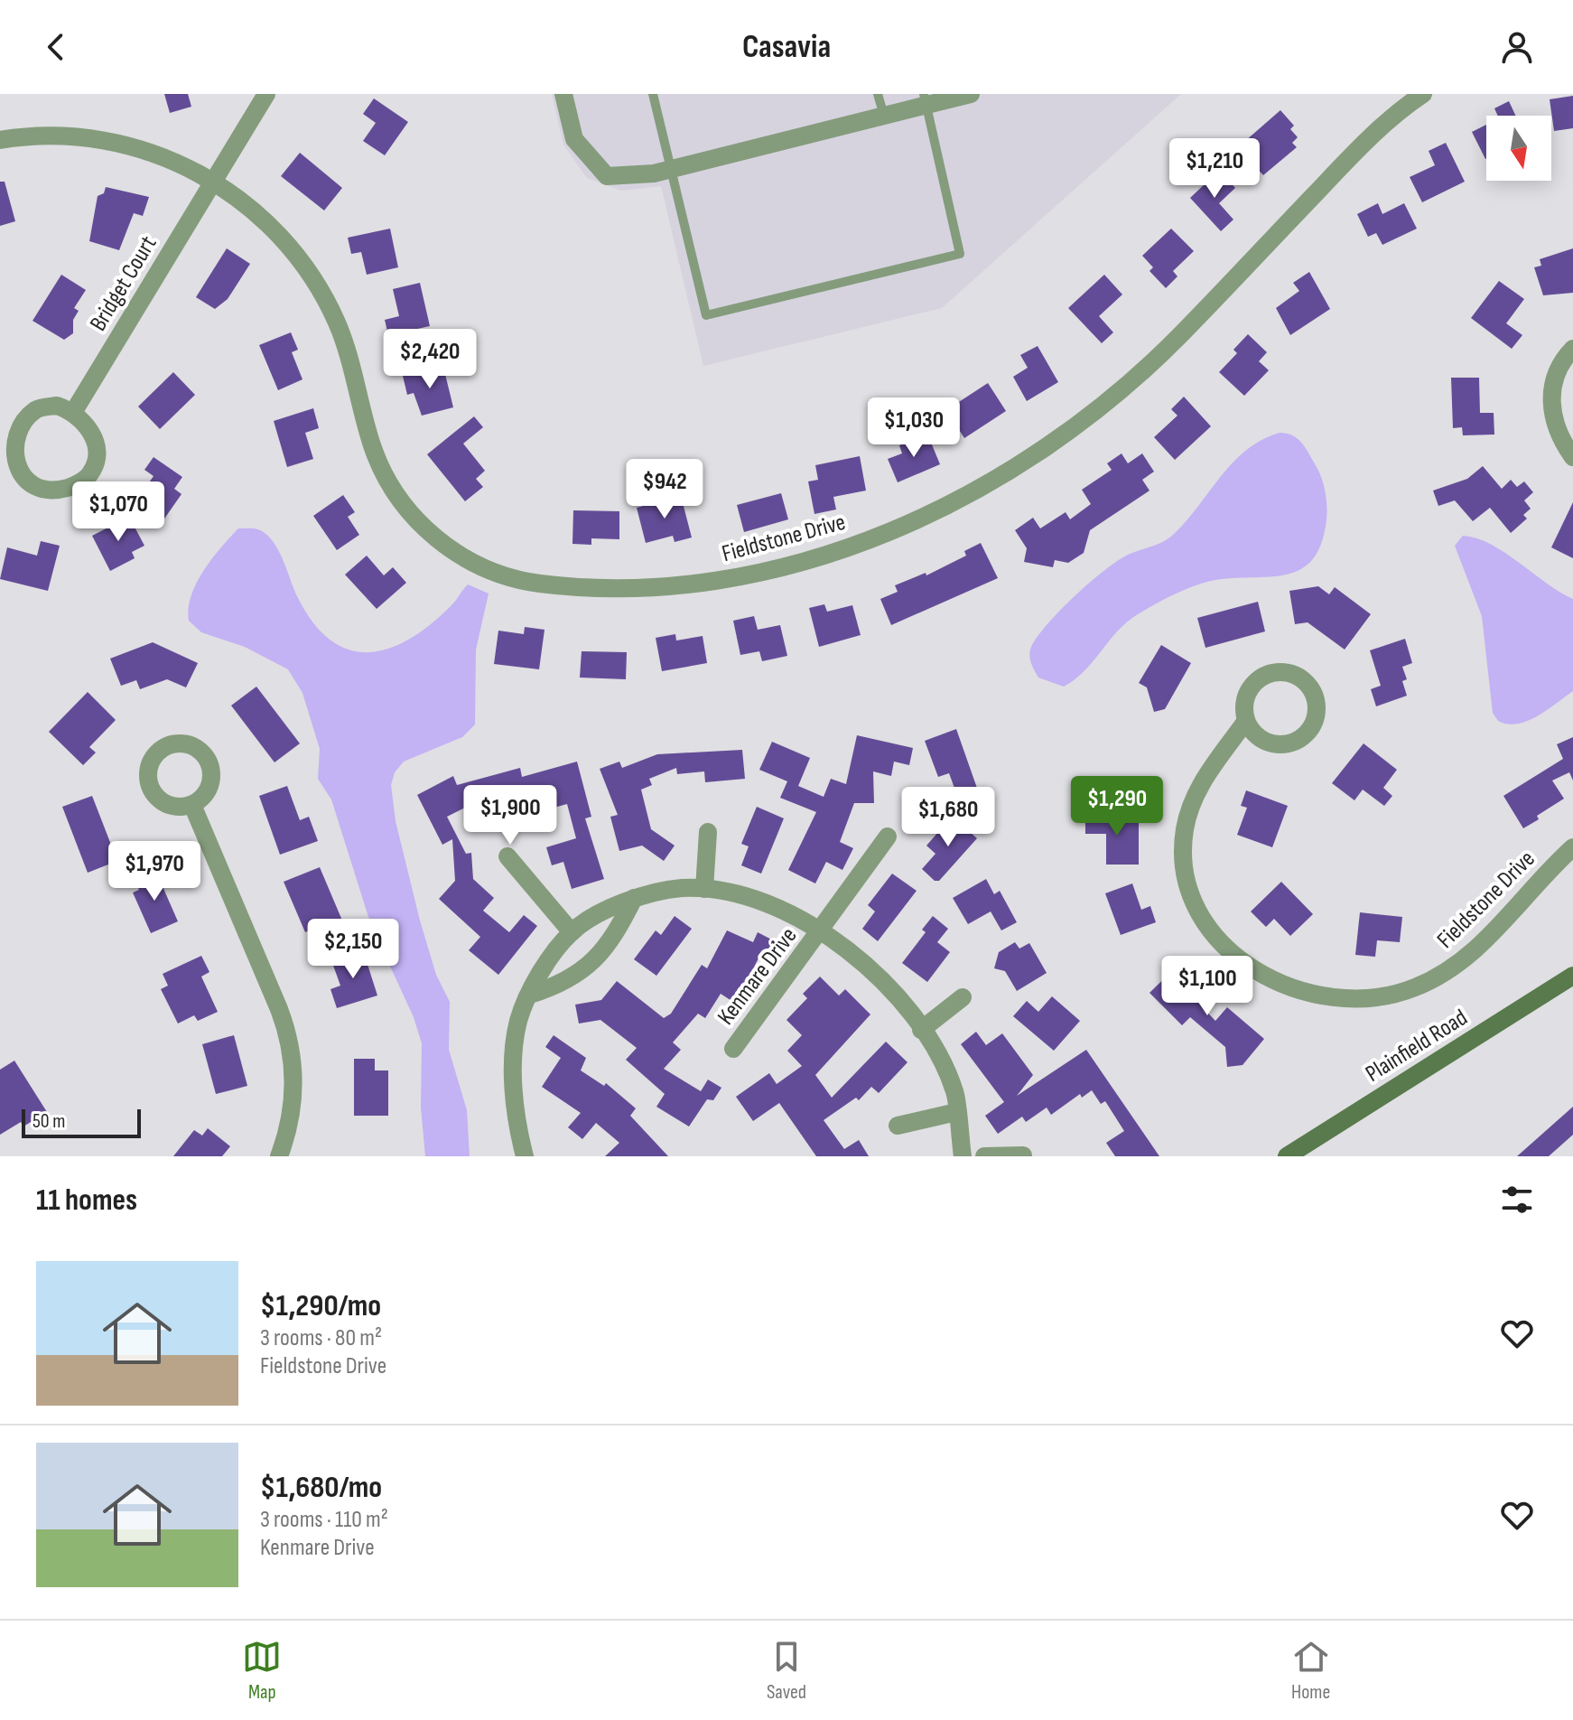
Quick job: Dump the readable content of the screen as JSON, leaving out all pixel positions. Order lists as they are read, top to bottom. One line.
{"streets":{"main road":["Plainfield Road"],"street":["Bridget Court","Fieldstone Drive","Kenmare Drive"]},"crossings":[["Bridget Court","Fieldstone Drive"]],"scale_bar":"50 m","north":"bottom","page":{"header":"Casavia","price":["$1,210","$2,420","$1,030","$942","$1,070","$1,290","$1,900","$1,680","$1,970","$2,150","$1,100"],"scale":"50 m","heading":"11 homes","list":[{"name":"$1,290/mo","note":"3 rooms · 80 m² · Fieldstone Drive"},{"name":"$1,680/mo","note":"3 rooms · 110 m² · Kenmare Drive"}],"tabs":["Map","Saved","Home"]}}
